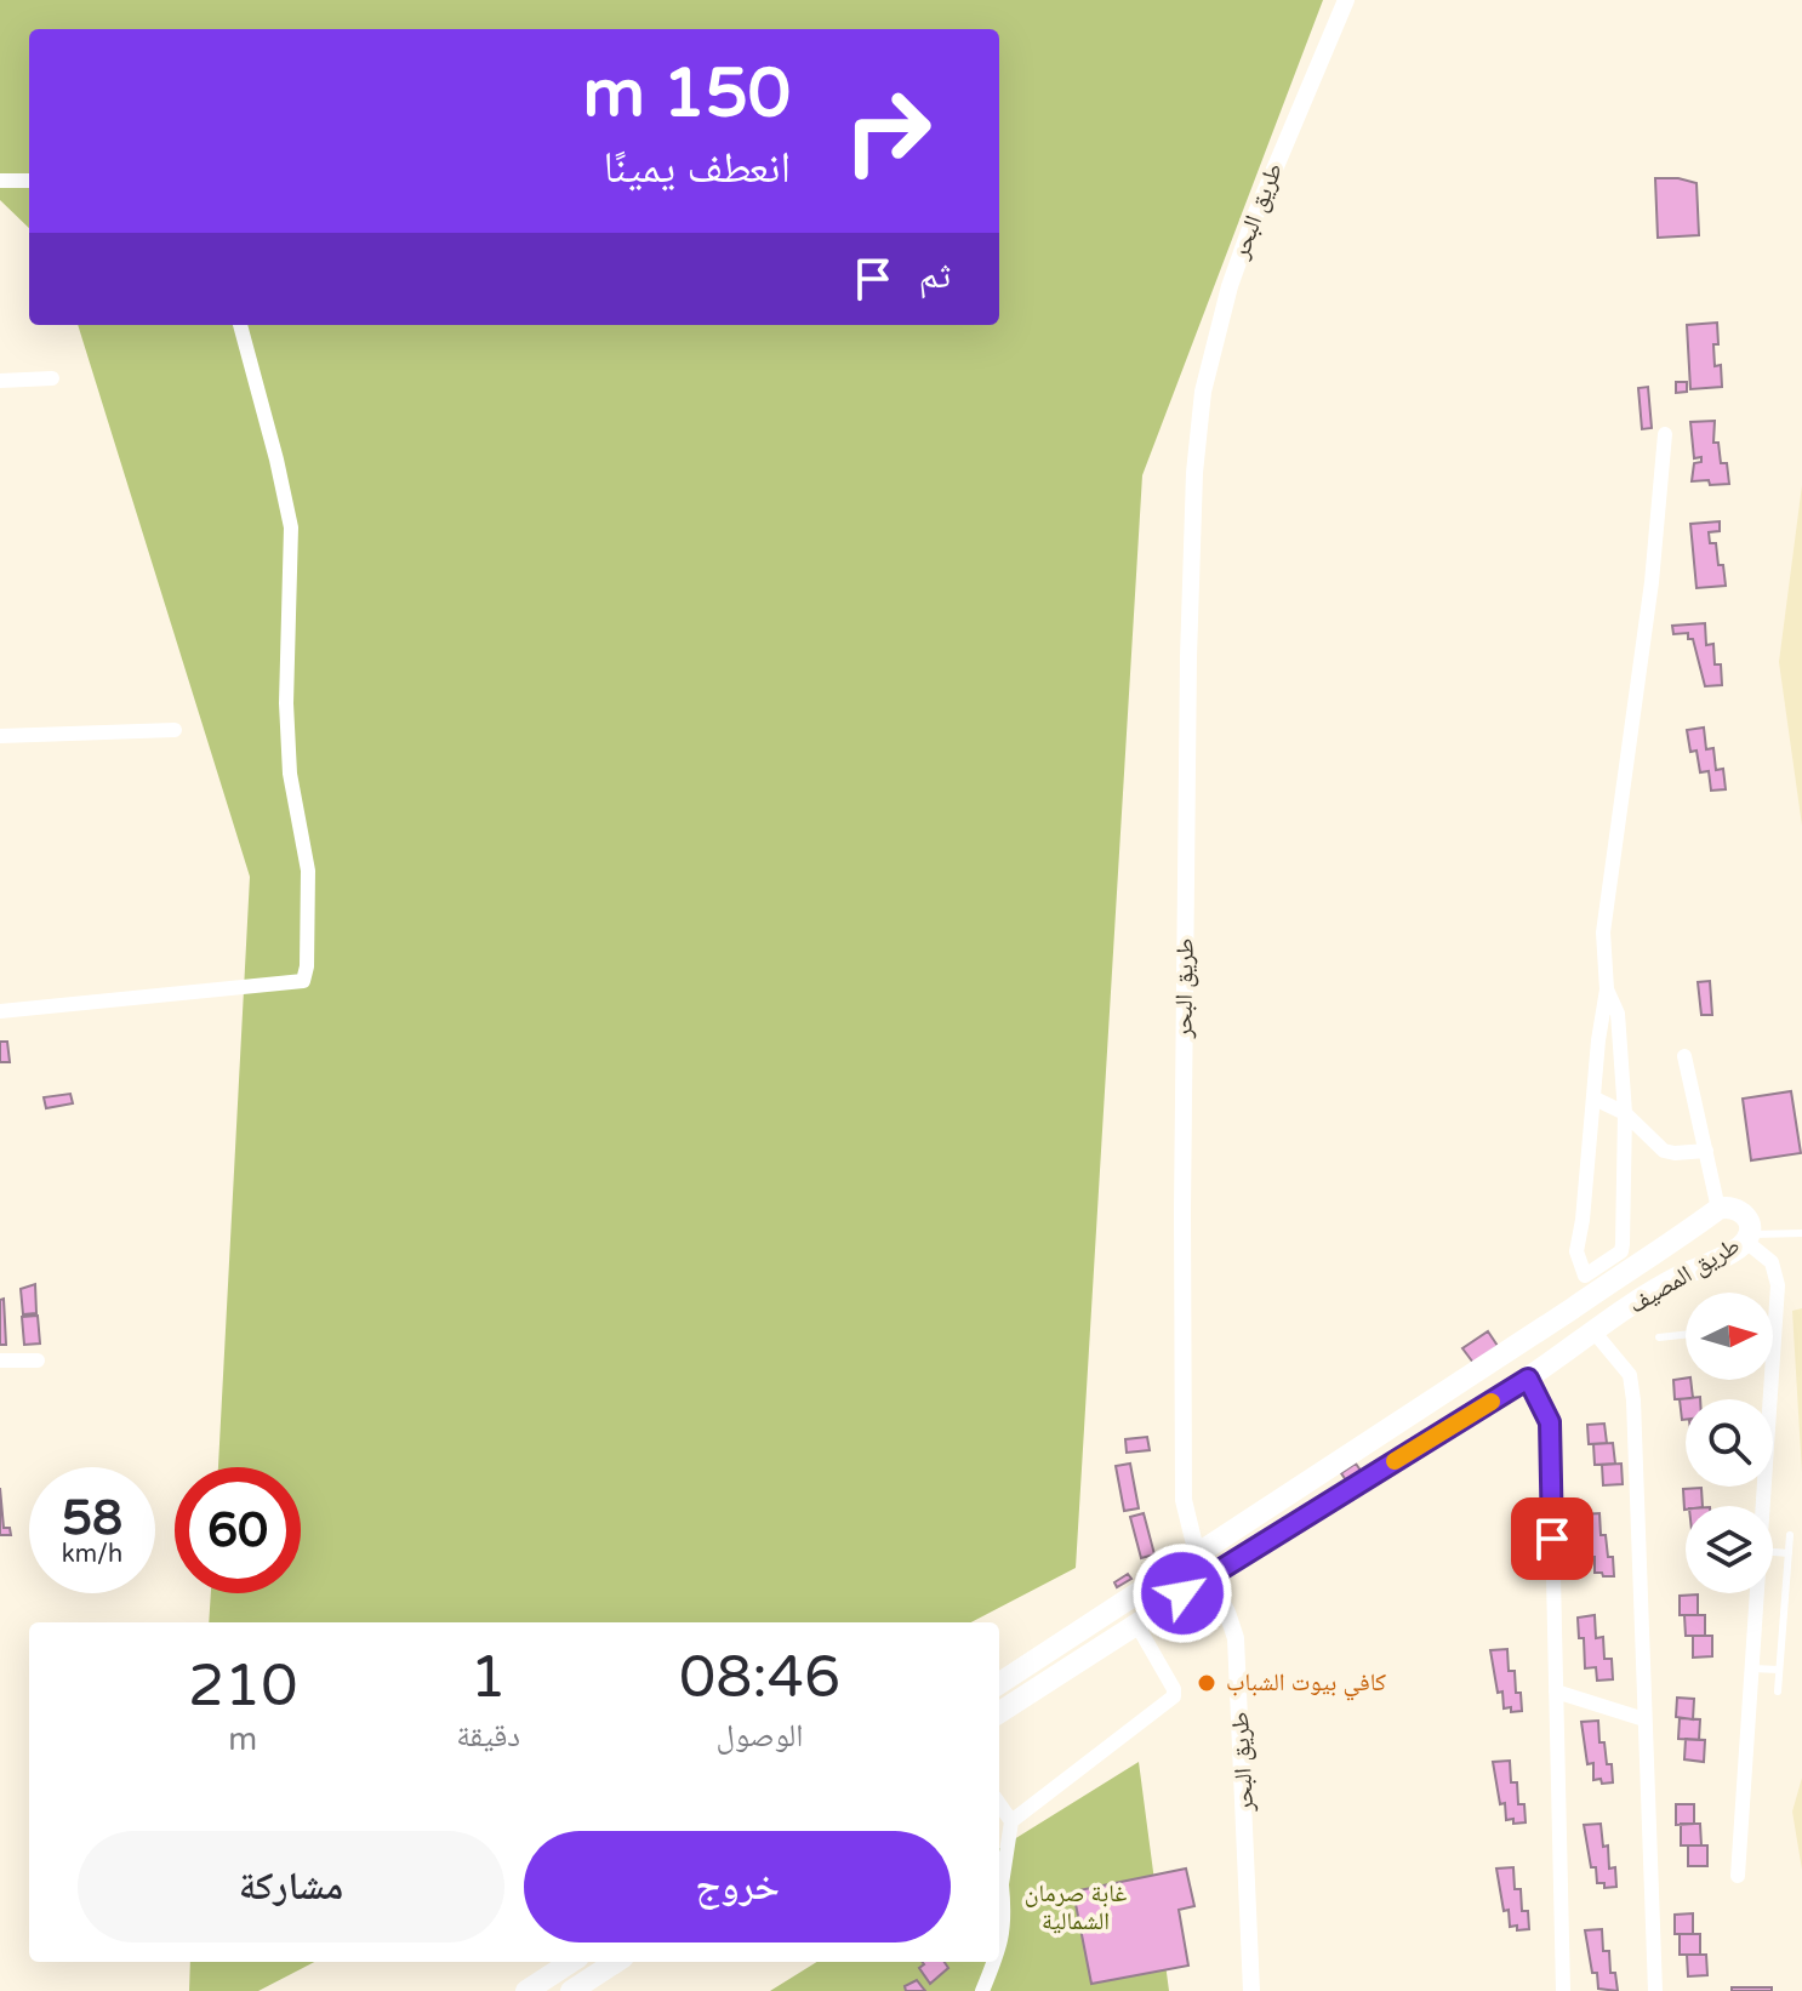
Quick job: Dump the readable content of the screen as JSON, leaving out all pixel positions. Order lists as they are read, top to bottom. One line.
{"streets":{"main road":["طريق المصيف"],"street":["طريق البحر"]},"crossings":[["طريق البحر","طريق المصيف"]],"parks":["غابة صرمان الشمالية"],"places":["كافي بيوت الشباب"],"north":"right","page":{"turn":["150 m","انعطف يمينًا"],"then":"ثم","speed":"58 km/h","limit":"60","eta":["08:46","الوصول","1","دقيقة","210","m"],"buttons":["خروج","مشاركة"]}}
